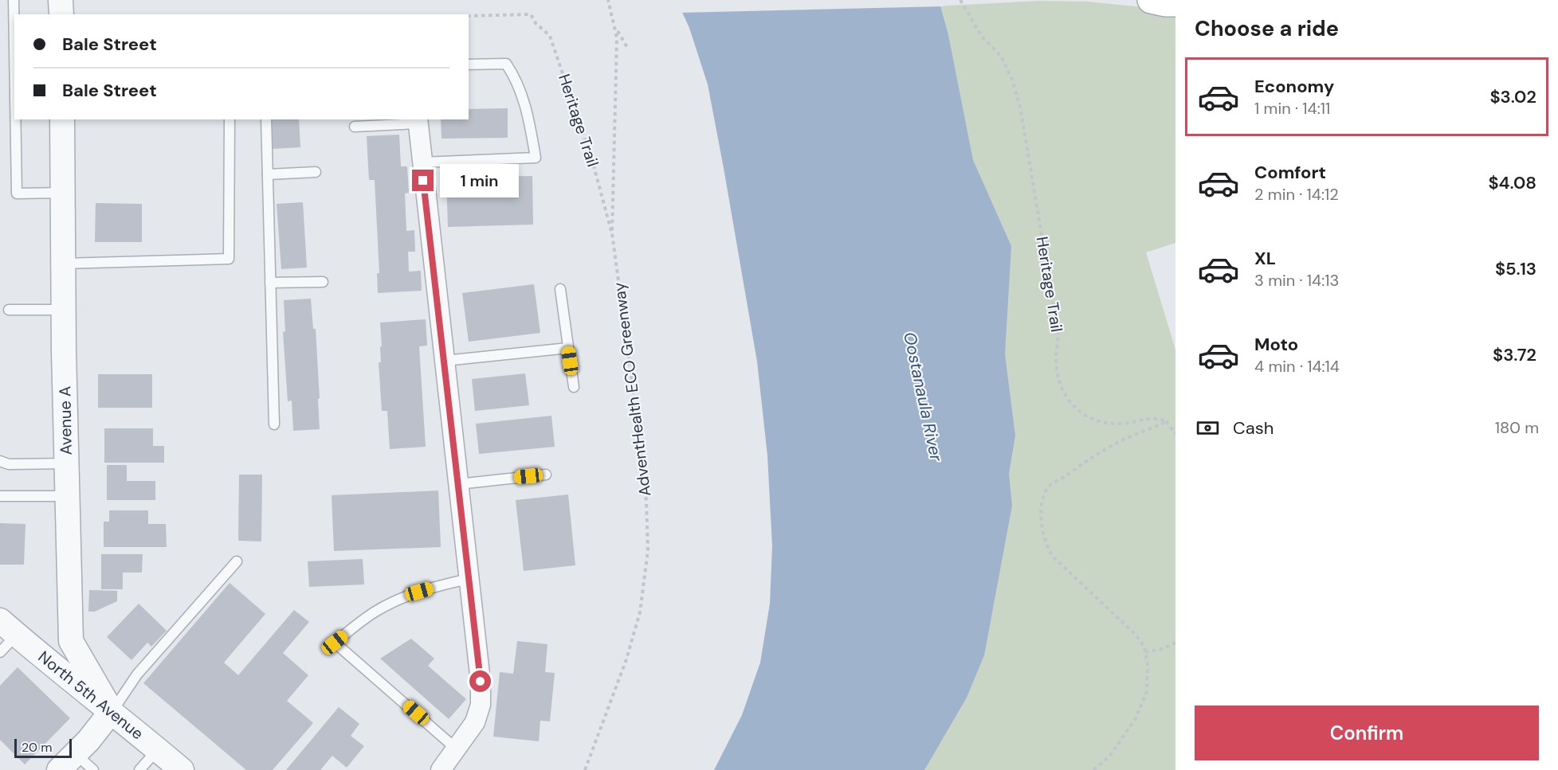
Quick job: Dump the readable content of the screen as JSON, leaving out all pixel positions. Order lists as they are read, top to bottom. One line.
{"streets":{"street":["Avenue A","North 5th Avenue"],"path":["Heritage Trail","AdventHealth ECO Greenway"]},"crossings":[["Heritage Trail","AdventHealth ECO Greenway"],["Avenue A","North 5th Avenue"]],"water":["Oostanaula River"],"scale_bar":"20 m","page":{"heading":"Choose a ride","banner":["Bale Street","Bale Street"],"list":[{"name":"Economy","note":"1 min · 14:11","value":"$3.02"},{"name":"Comfort","note":"2 min · 14:12","value":"$4.08"},{"name":"XL","note":"3 min · 14:13","value":"$5.13"},{"name":"Moto","note":"4 min · 14:14","value":"$3.72"}],"bubble":"1 min","pay":["Cash","180 m"],"buttons":"Confirm","scale":"20 m"}}
